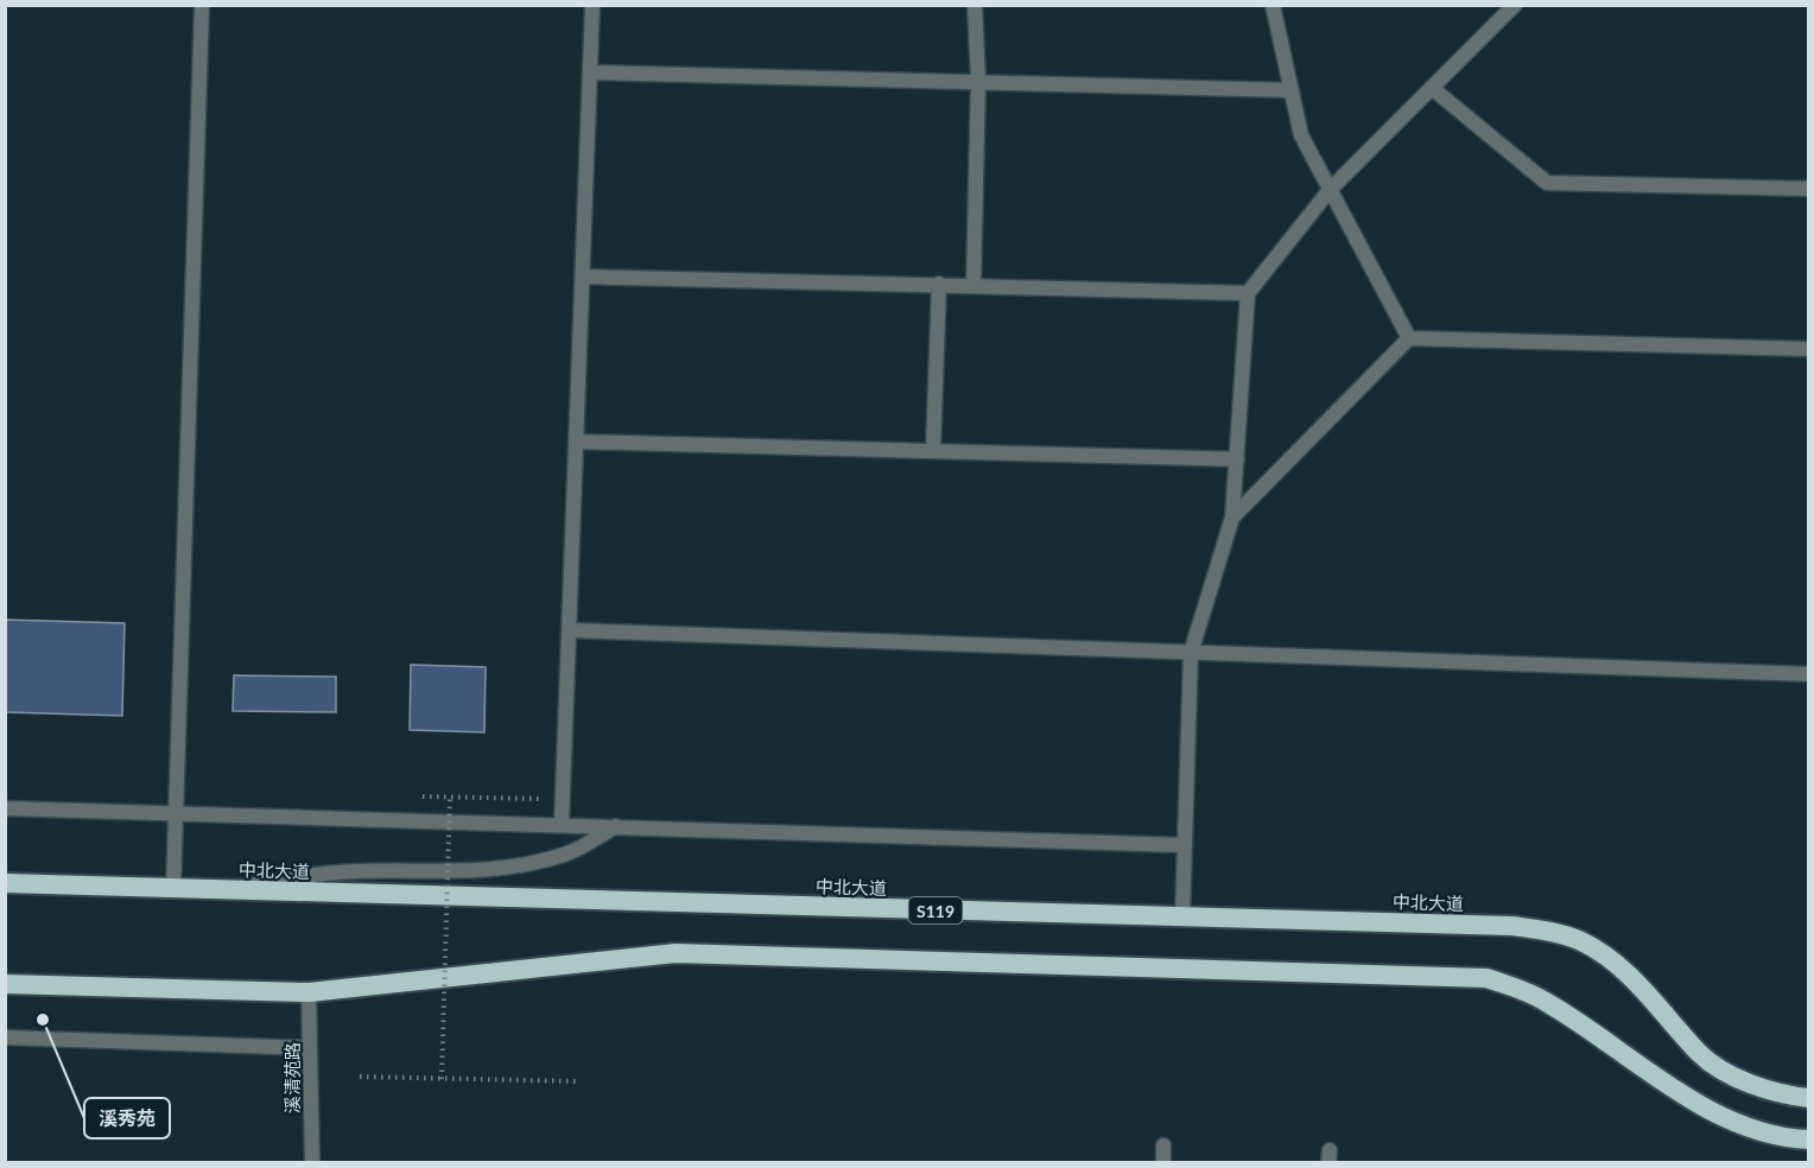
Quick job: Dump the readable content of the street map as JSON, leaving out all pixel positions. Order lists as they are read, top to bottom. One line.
{"streets":{"highway":["中北大道","S119"],"street":["溪清苑路"]},"places":["溪秀苑"]}
